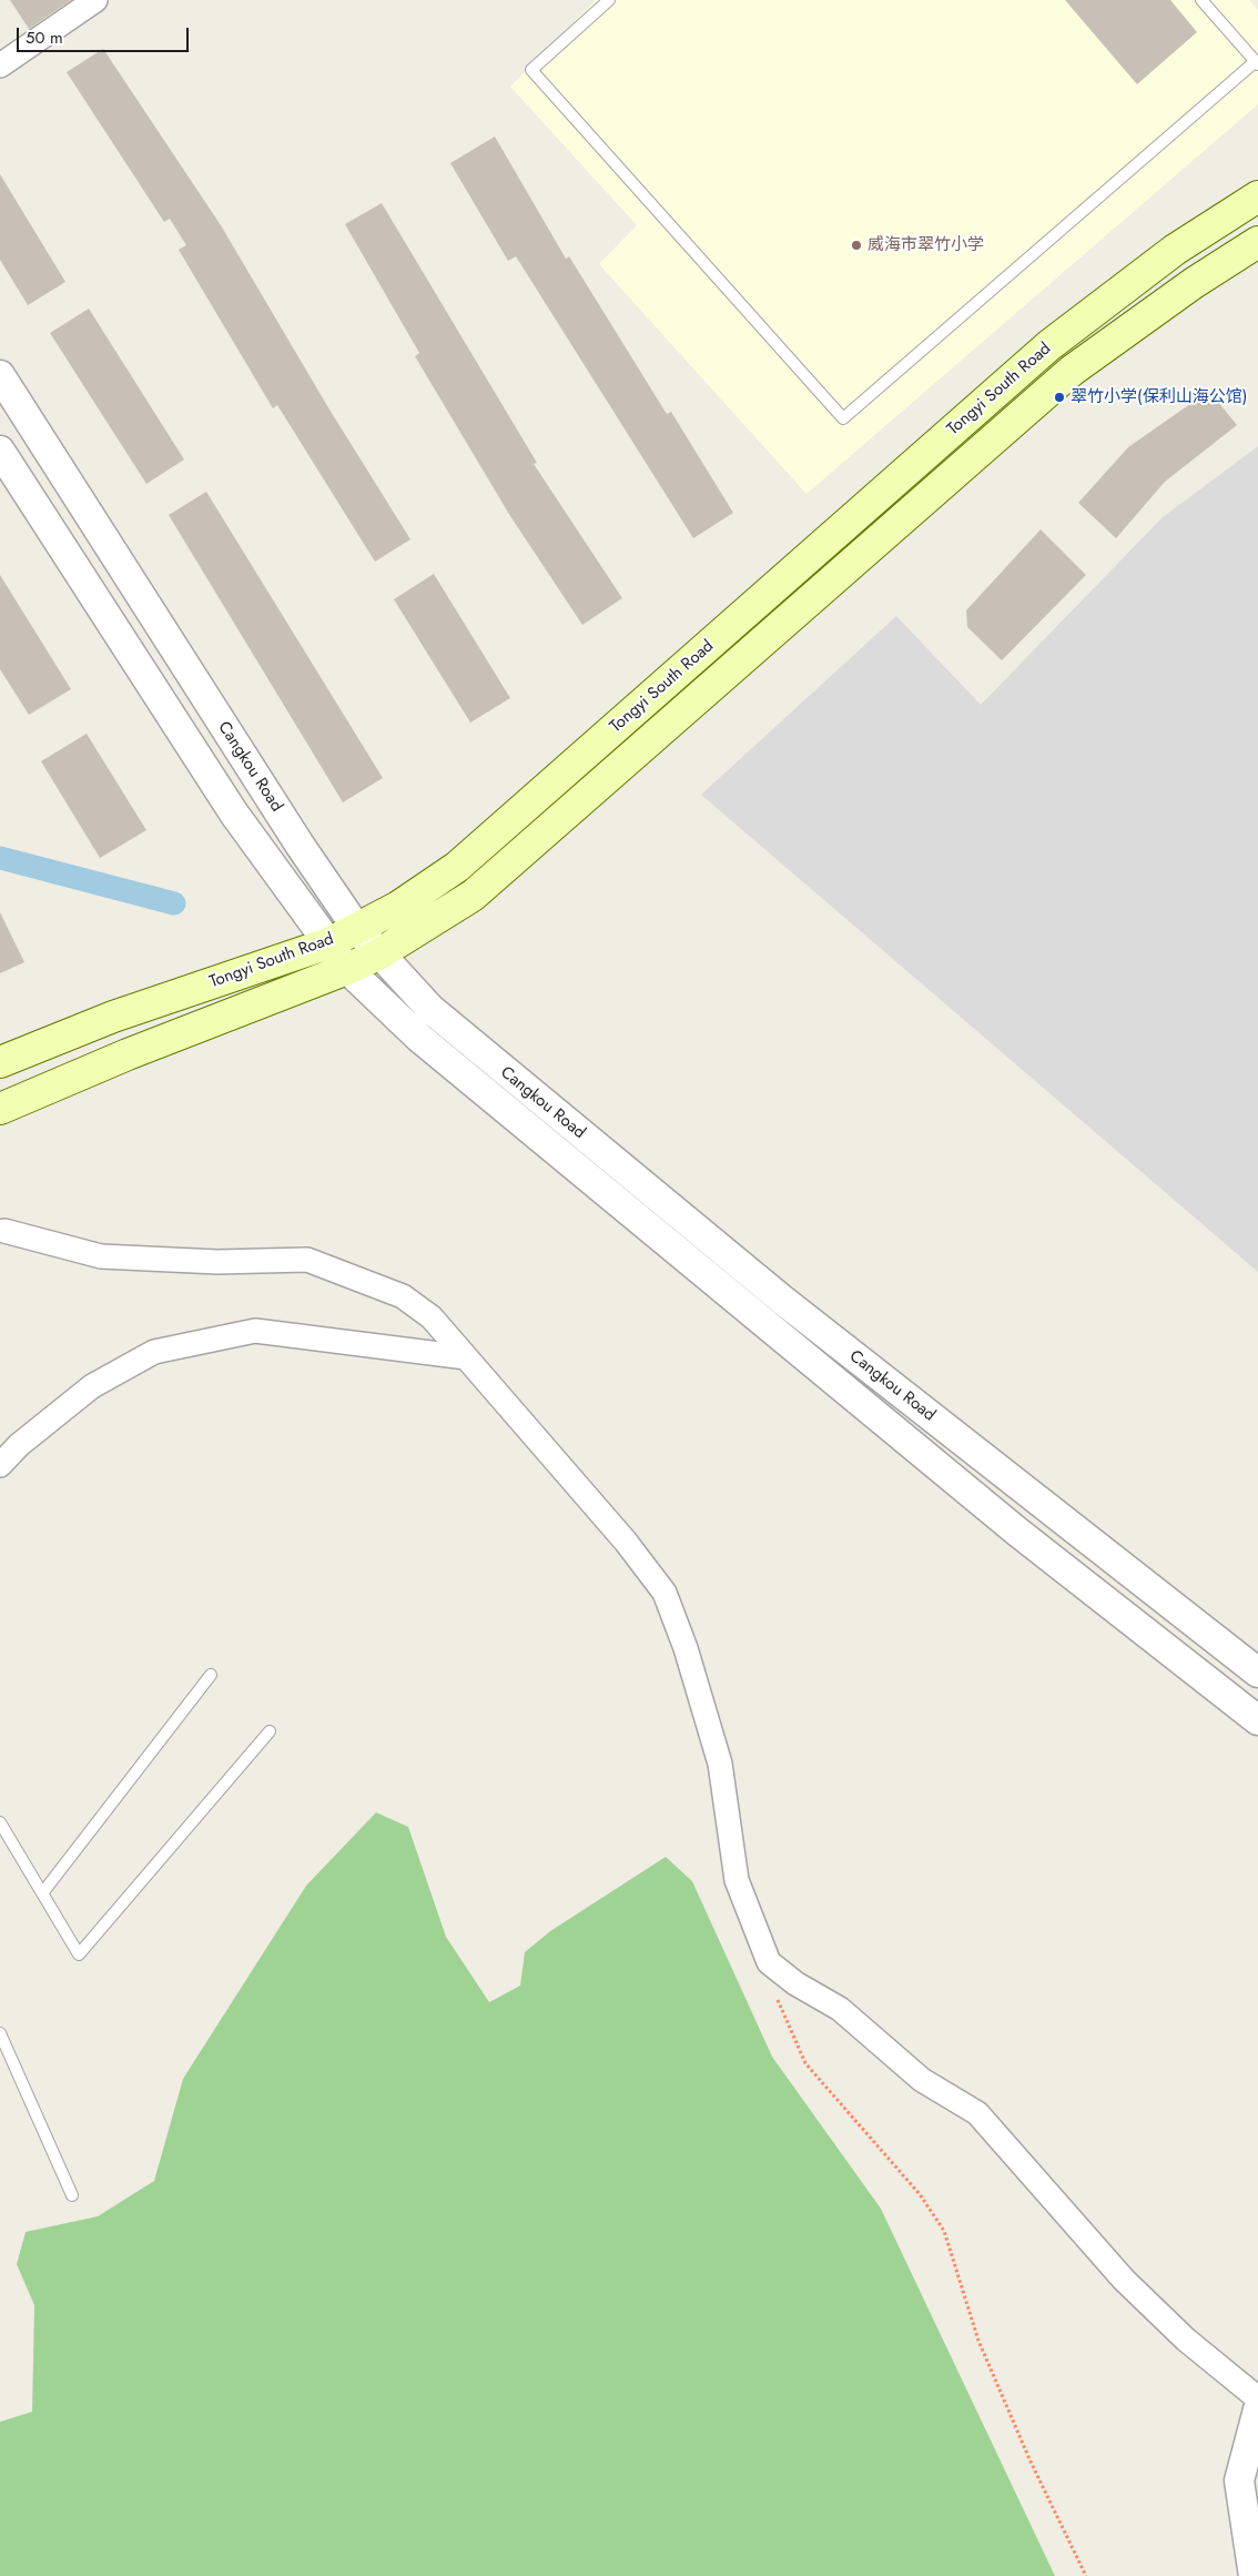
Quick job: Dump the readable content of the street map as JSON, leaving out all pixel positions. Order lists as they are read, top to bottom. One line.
{"streets":{"main road":["Tongyi South Road"],"street":["Cangkou Road"]},"crossings":[["Tongyi South Road","Cangkou Road"]],"places":["威海市翠竹小学","翠竹小学(保利山海公馆)"],"scale_bar":"50 m"}
